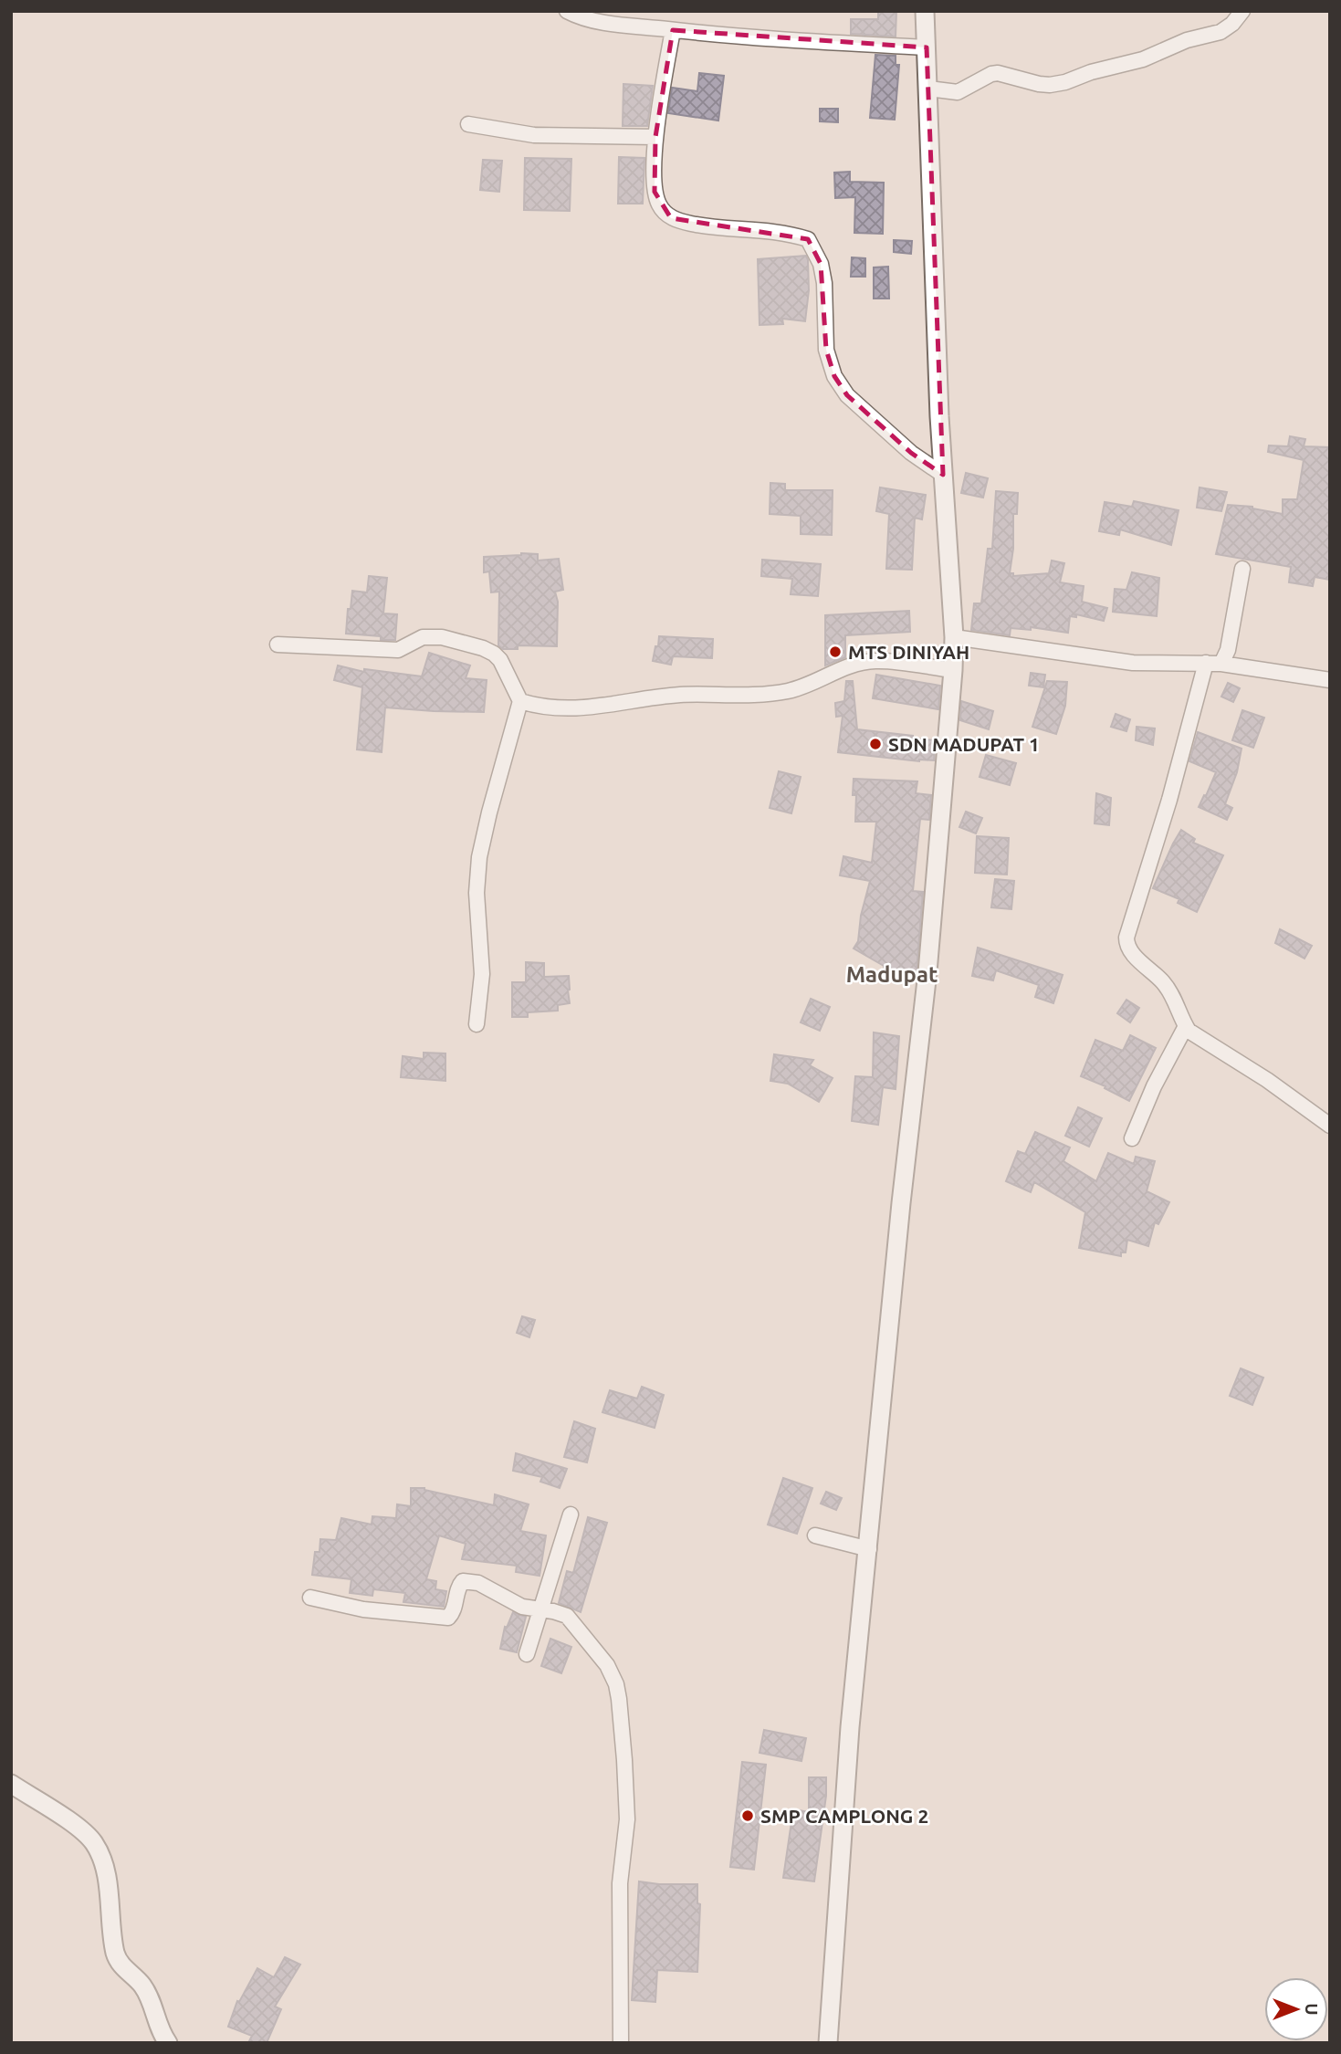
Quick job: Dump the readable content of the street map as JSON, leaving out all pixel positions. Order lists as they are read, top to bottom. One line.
{"districts":["Madupat"],"places":["MTS DINIYAH","SDN MADUPAT 1","SMP CAMPLONG 2"],"north":"right"}
